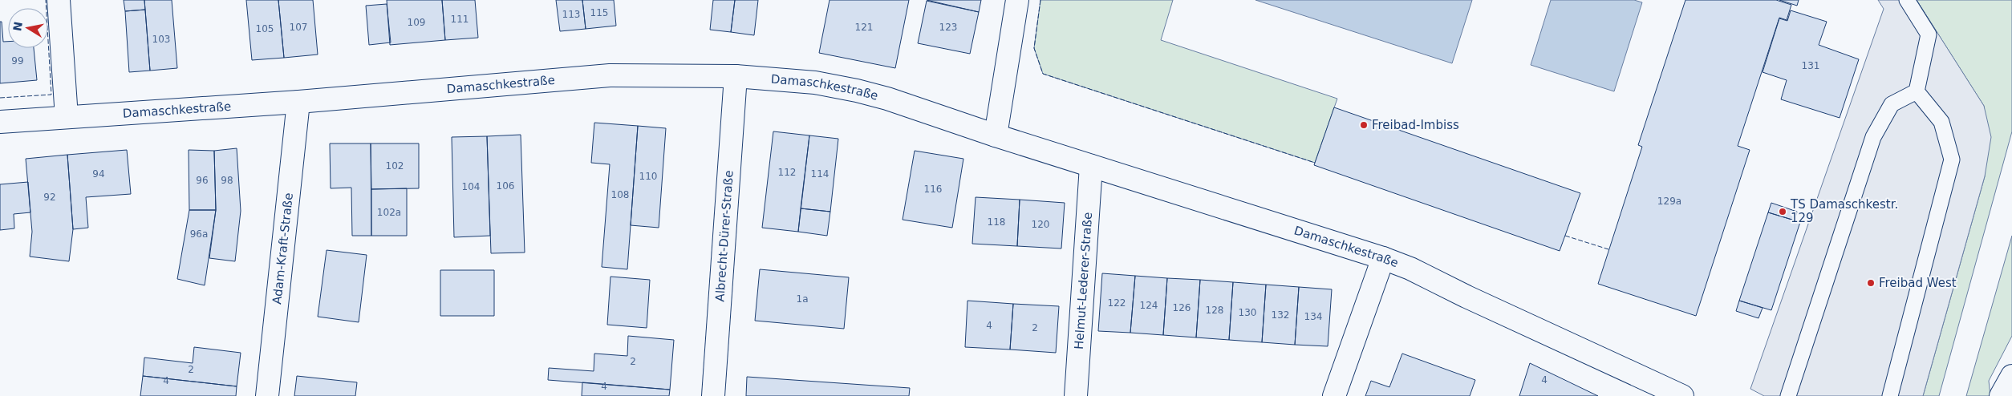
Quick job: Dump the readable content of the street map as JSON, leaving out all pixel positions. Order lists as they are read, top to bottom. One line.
{"streets":{"street":["Damaschkestraße","Albrecht-Dürer-Straße","Adam-Kraft-Straße","Helmut-Lederer-Straße"]},"crossings":[["Damaschkestraße","Albrecht-Dürer-Straße"],["Damaschkestraße","Adam-Kraft-Straße"],["Damaschkestraße","Helmut-Lederer-Straße"]],"places":["Freibad-Imbiss","TS Damaschkestr. 129","Freibad West"],"house_numbers":["115","113","111","109","107","121","123","105","103","99","131","102","112","94","114","110","96","98","106","104","116","108","92","129a","102a","118","120","96a","1a","122","124","126","128","130","132","134","4","2","2","2","4","4","4"],"north":"left"}
